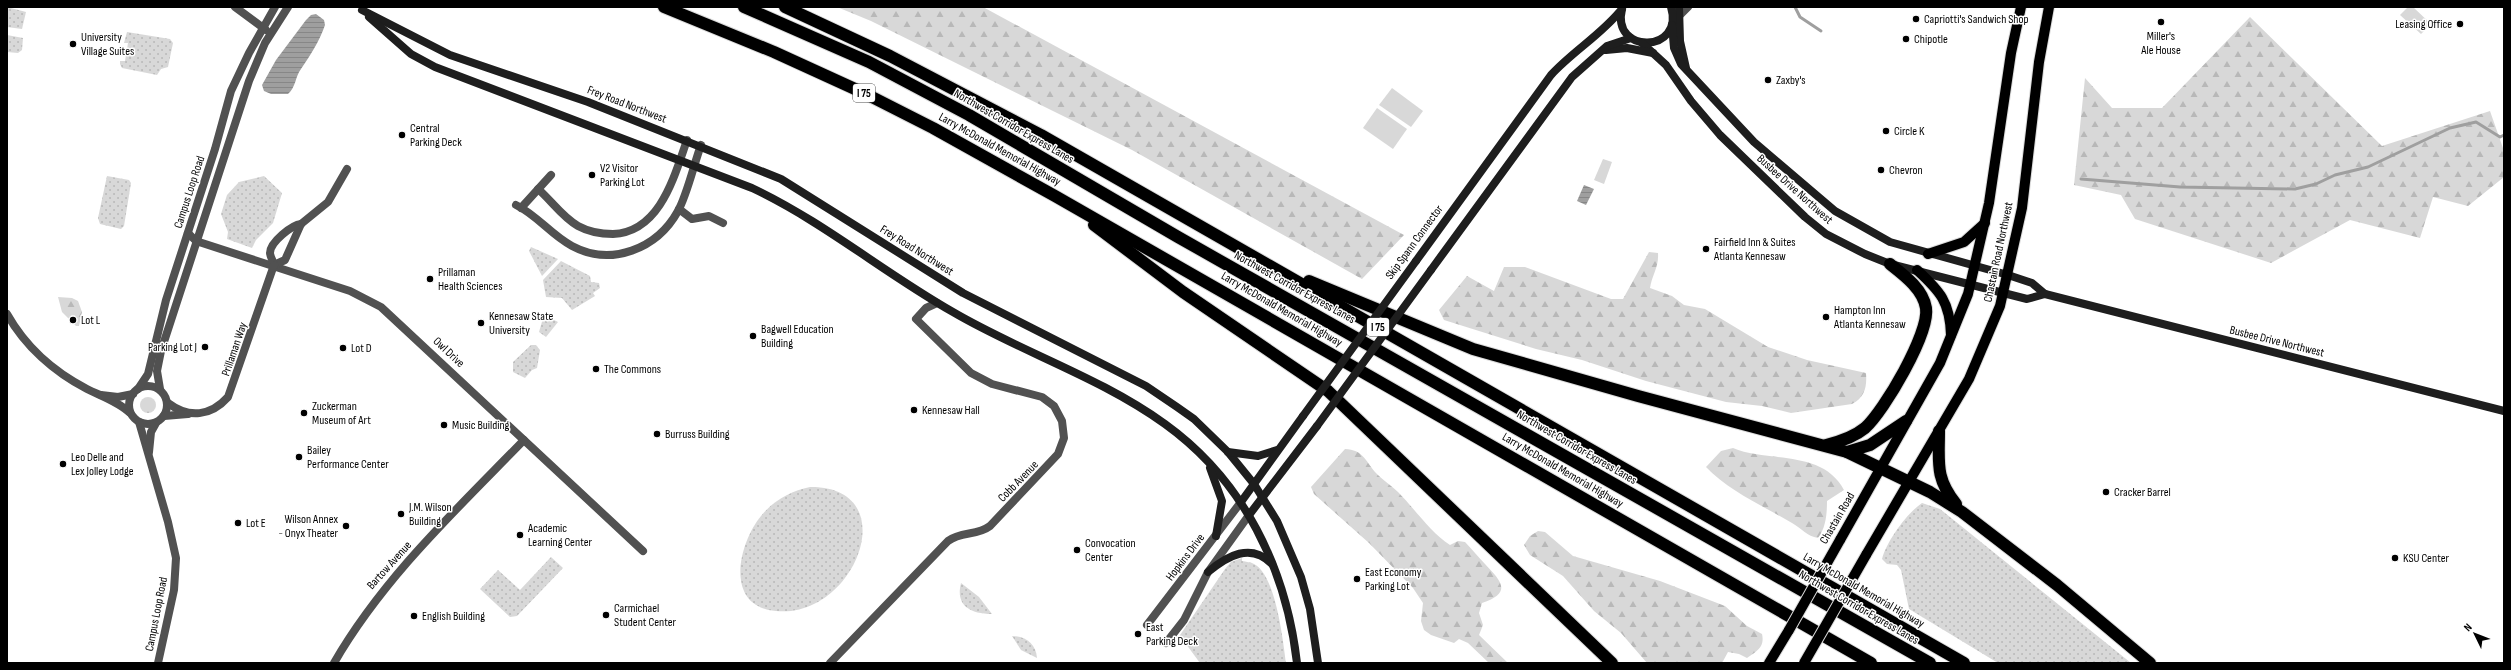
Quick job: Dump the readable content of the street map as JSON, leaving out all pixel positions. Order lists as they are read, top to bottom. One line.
{"streets":{"highway":["I 75","Northwest Corridor Express Lanes","Larry McDonald Memorial Highway"],"main road":["Chastain Road Northwest","Chastain Road"],"street":["Frey Road Northwest","Busbee Drive Northwest","Campus Loop Road","Skip Spann Connector","Prillaman Way","Owl Drive","Cobb Avenue","Hopkins Drive","Bartow Avenue"]},"crossings":[["Frey Road Northwest","Skip Spann Connector"],["Frey Road Northwest","Cobb Avenue"],["Frey Road Northwest","Hopkins Drive"],["Busbee Drive Northwest","Chastain Road Northwest"],["Campus Loop Road","Prillaman Way"],["Campus Loop Road","Owl Drive"],["Skip Spann Connector","Hopkins Drive"],["Chastain Road Northwest","Chastain Road"],["Prillaman Way","Owl Drive"],["Owl Drive","Bartow Avenue"]],"places":["Capriotti's Sandwich Shop","Miller's Ale House","Leasing Office","Chipotle","University Village Suites","Zaxby's","Circle K","Central Parking Deck","Chevron","V2 Visitor Parking Lot","Fairfield Inn & Suites Atlanta Kennesaw","Prillaman Health Sciences","Hampton Inn Atlanta Kennesaw","Lot L","Kennesaw State University","Bagwell Education Building","Parking Lot J","Lot D","The Commons","Kennesaw Hall","Zuckerman Museum of Art","Music Building","Burruss Building","Bailey Performance Center","Leo Delle and Lex Jolley Lodge","Cracker Barrel","J.M. Wilson Building","Lot E","Wilson Annex - Onyx Theater","Academic Learning Center","Convocation Center","KSU Center","East Economy Parking Lot","Carmichael Student Center","English Building","East Parking Deck"],"north":"top left"}
